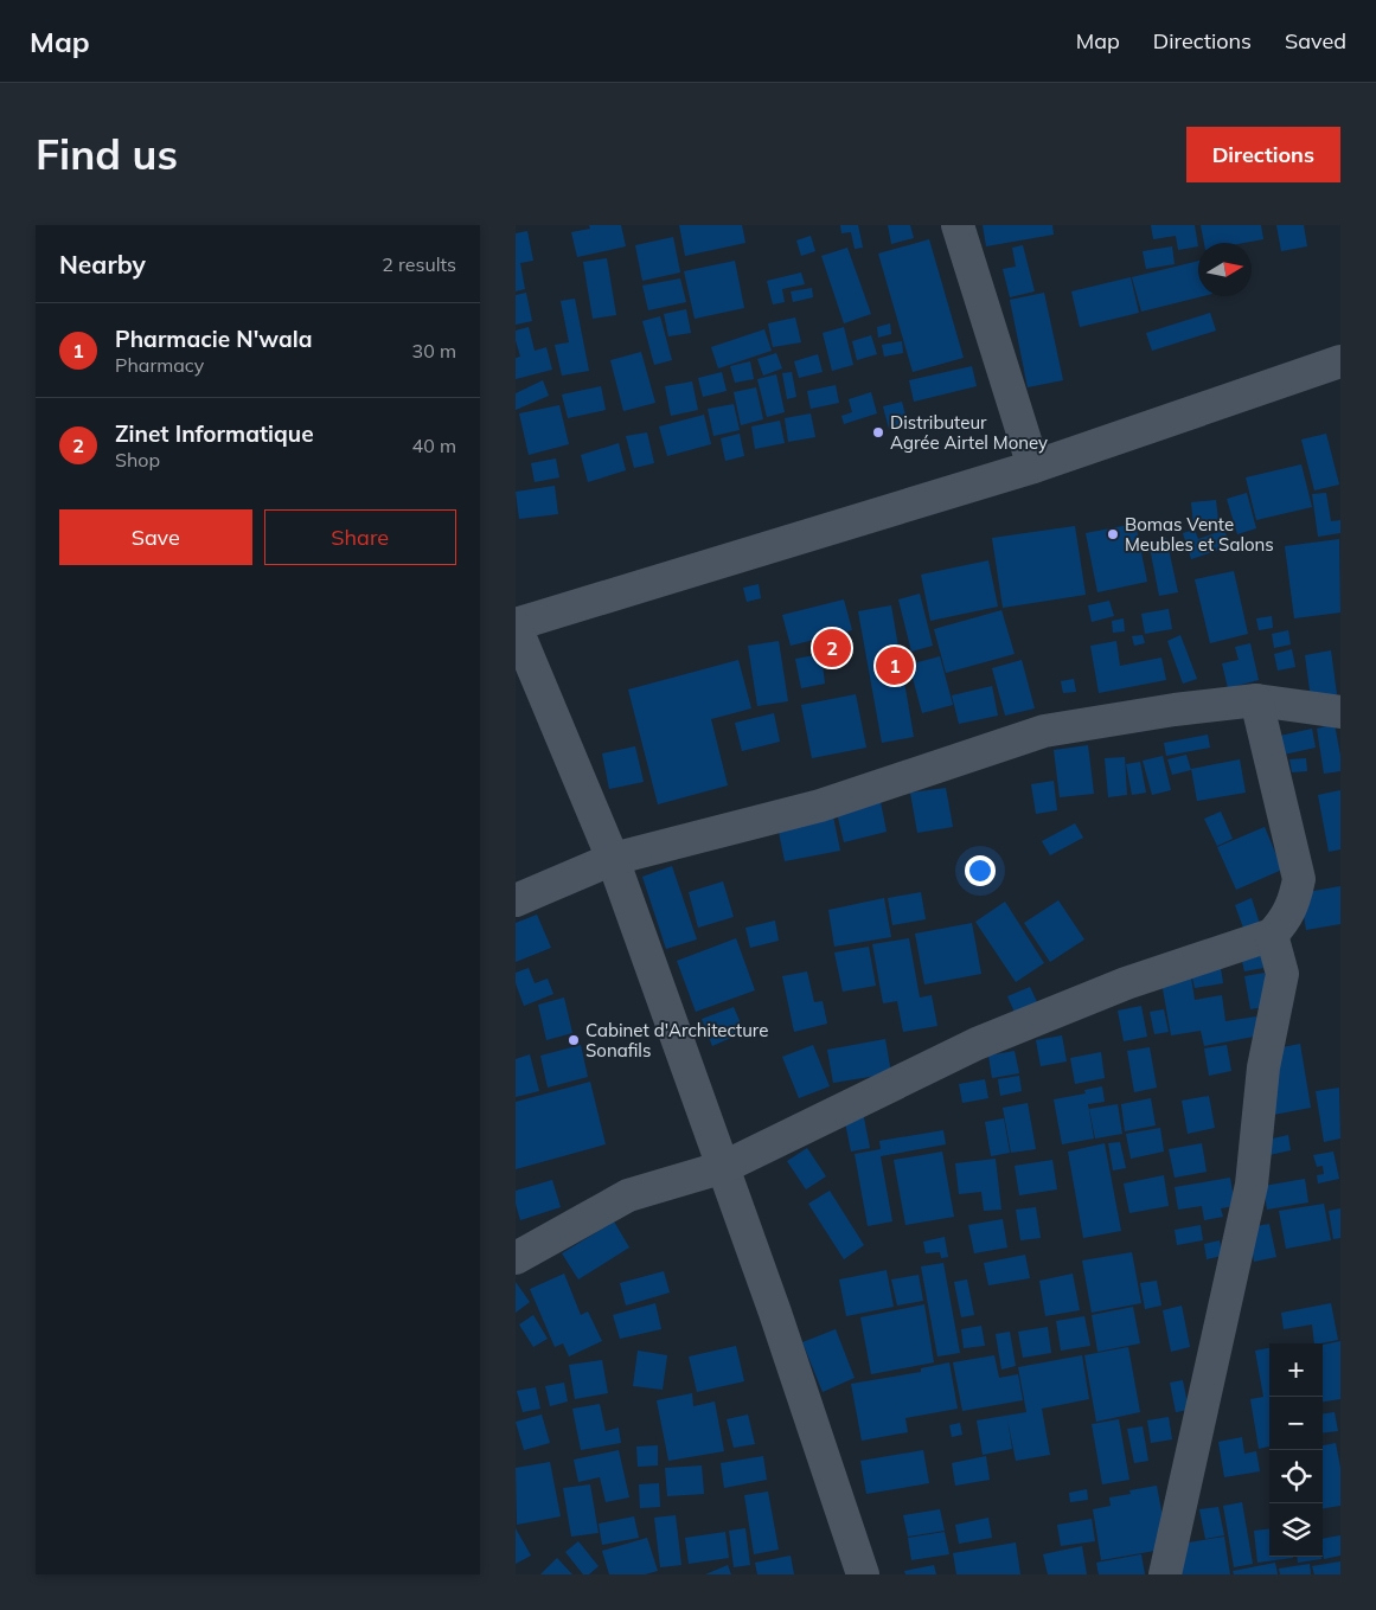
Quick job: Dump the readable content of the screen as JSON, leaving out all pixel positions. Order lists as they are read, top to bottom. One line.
{"places":["Distributeur Agrée Airtel Money","Bomas Vente Meubles et Salons","Cabinet d'Architecture Sonafils"],"north":"right","page":{"header":"Map","nav":["Map","Directions","Saved"],"buttons":["Directions",["Save","Share"]],"title":"Find us","heading":["Nearby","2 results"],"list":[{"mark":"1","name":"Pharmacie N'wala","note":"Pharmacy","value":"30 m"},{"mark":"2","name":"Zinet Informatique","note":"Shop","value":"40 m"}],"pins":["2","1"],"map_buttons":["+","−"]}}
